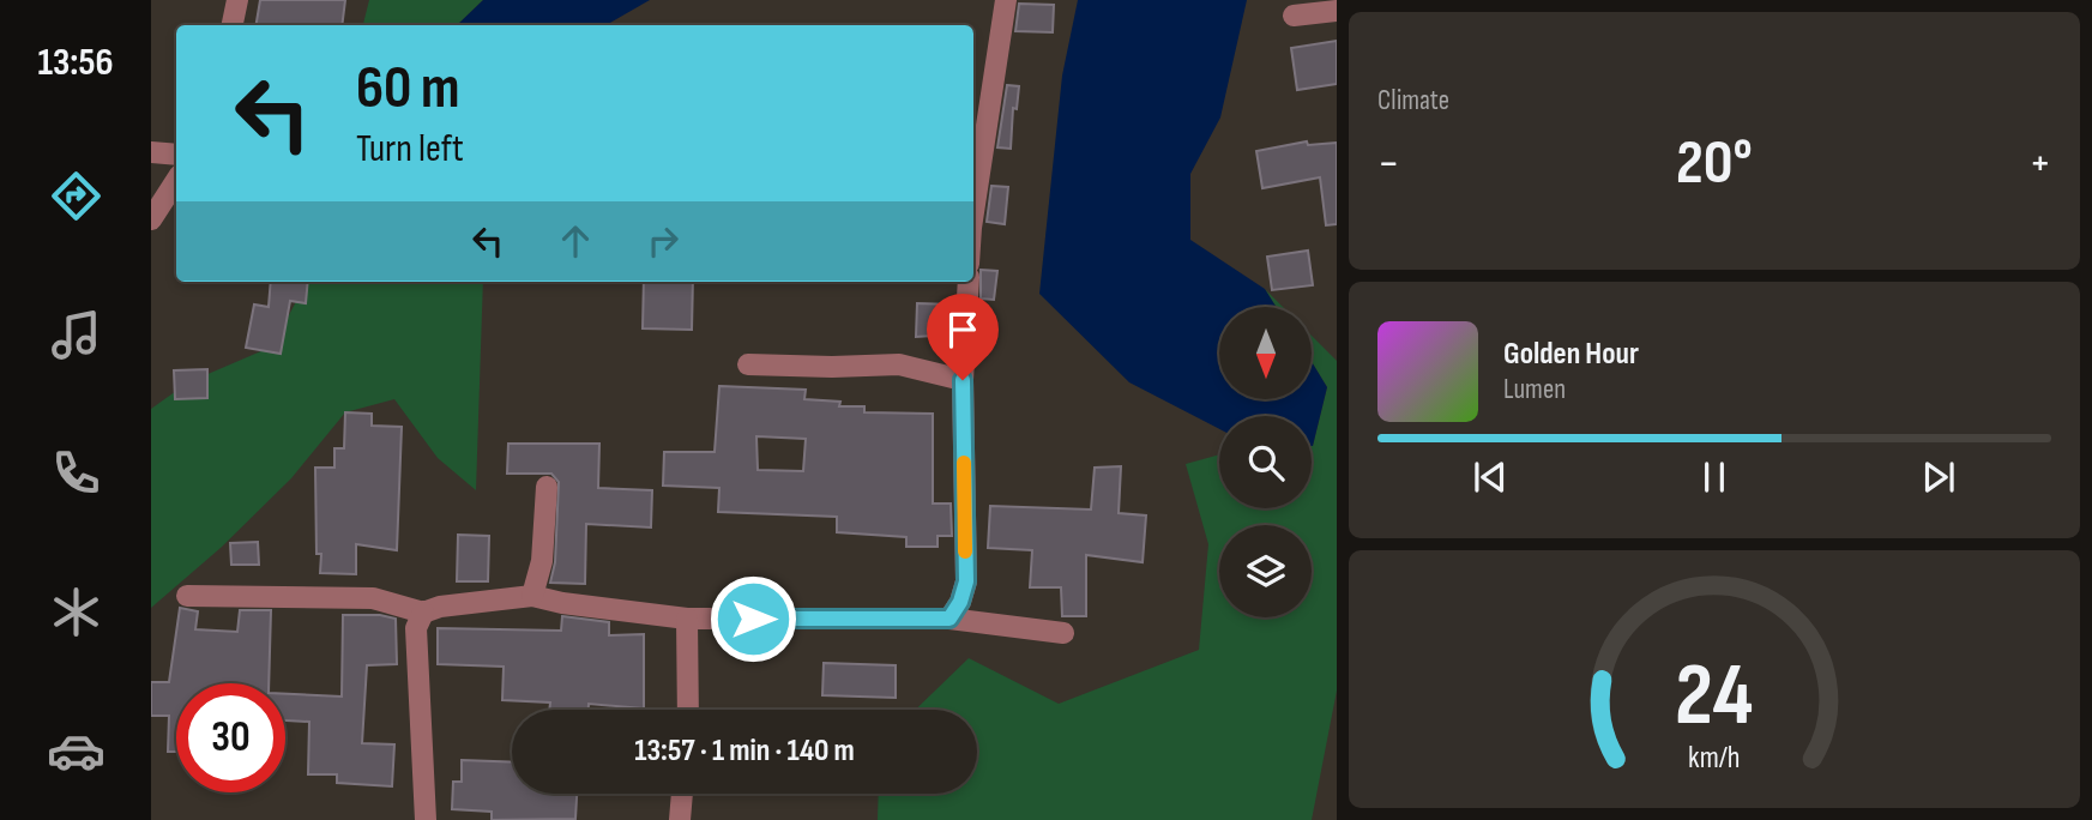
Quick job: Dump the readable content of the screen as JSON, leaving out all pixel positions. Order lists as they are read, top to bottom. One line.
{"north":"bottom","page":{"tabs":"13:56","tile":"Climate","turn":["60 m","Turn left"],"heat":["−","20°","+"],"song":["Golden Hour","Lumen"],"limit":"30","trip":"13:57 · 1 min · 140 m","gauge":["24","km/h"]}}
